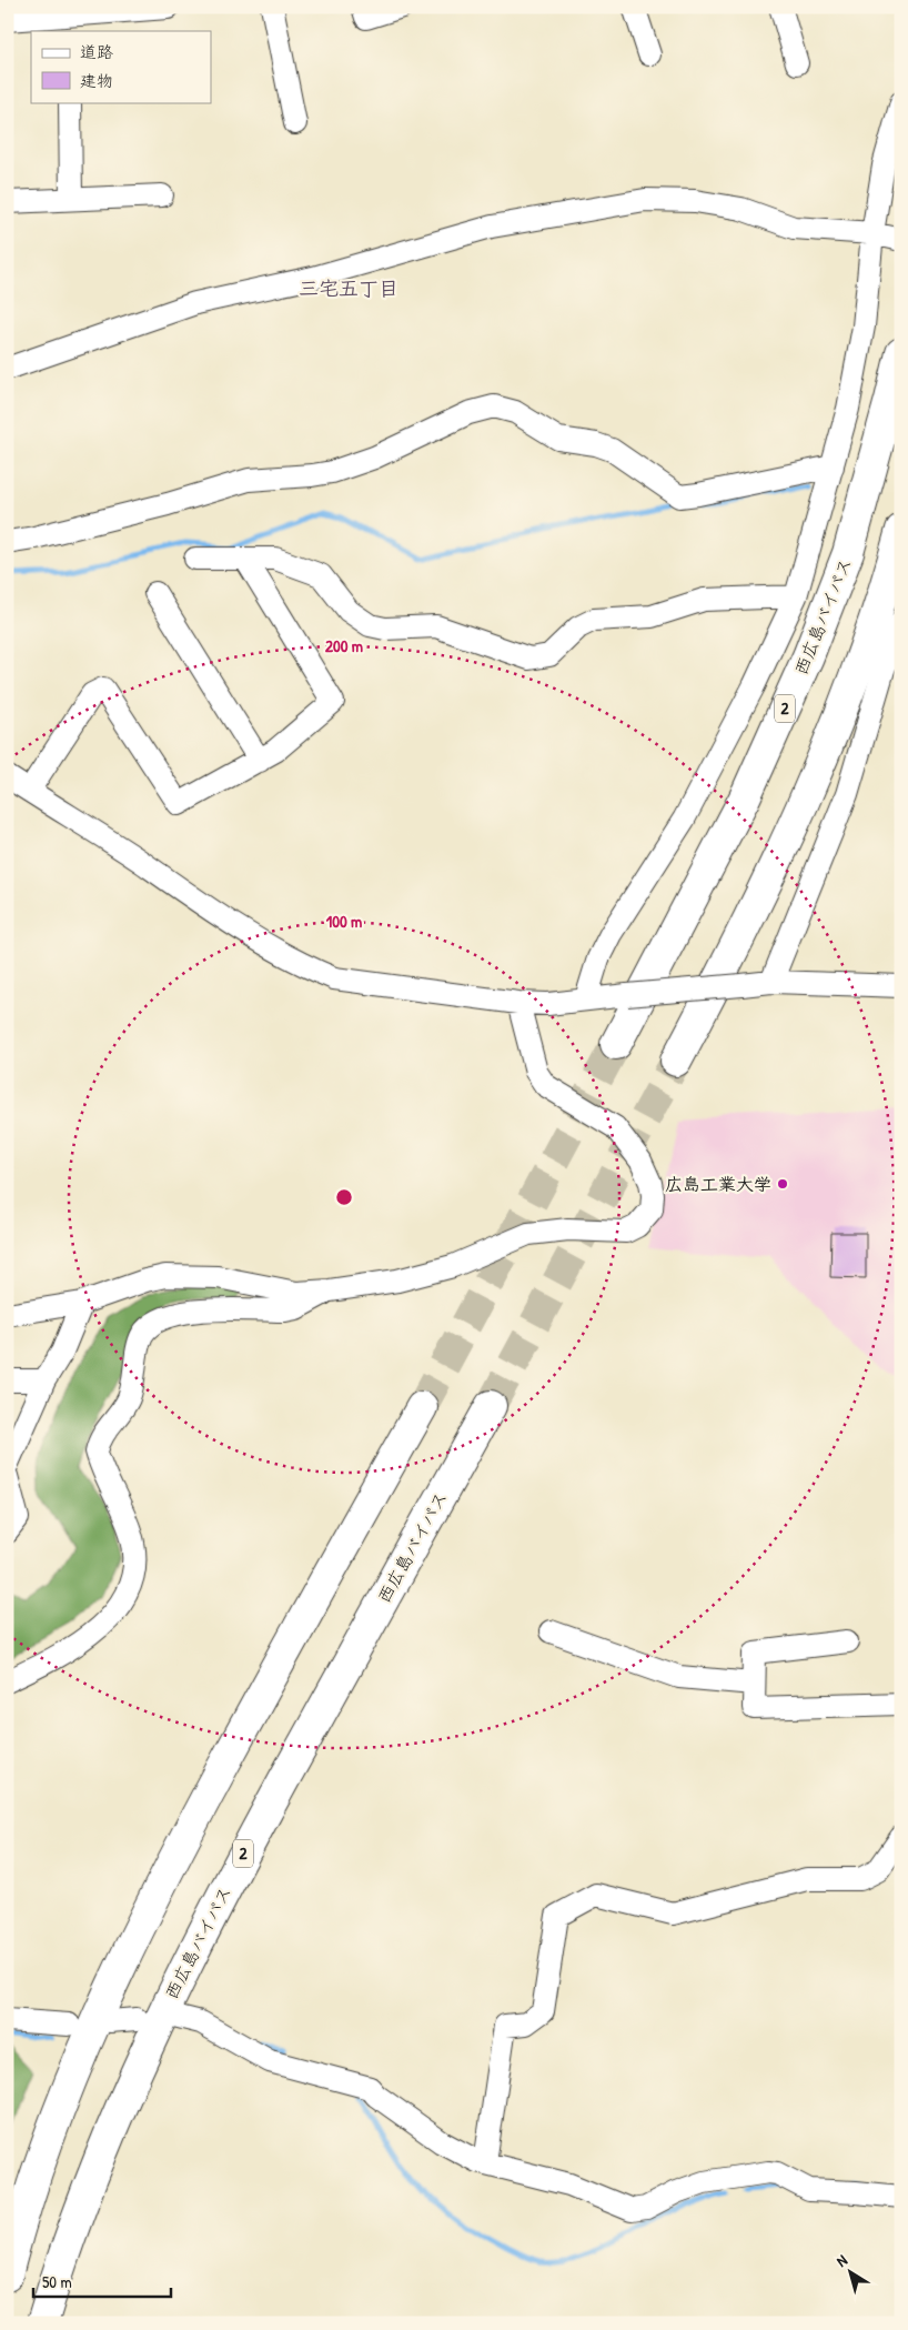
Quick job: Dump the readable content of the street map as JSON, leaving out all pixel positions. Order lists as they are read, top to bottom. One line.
{"streets":{"highway":["西広島バイパス","2"]},"districts":["三宅五丁目"],"places":["広島工業大学"],"legend":["道路","建物"],"scale_bar":"50 m","north":"top left","rings":["200 m","100 m"]}
